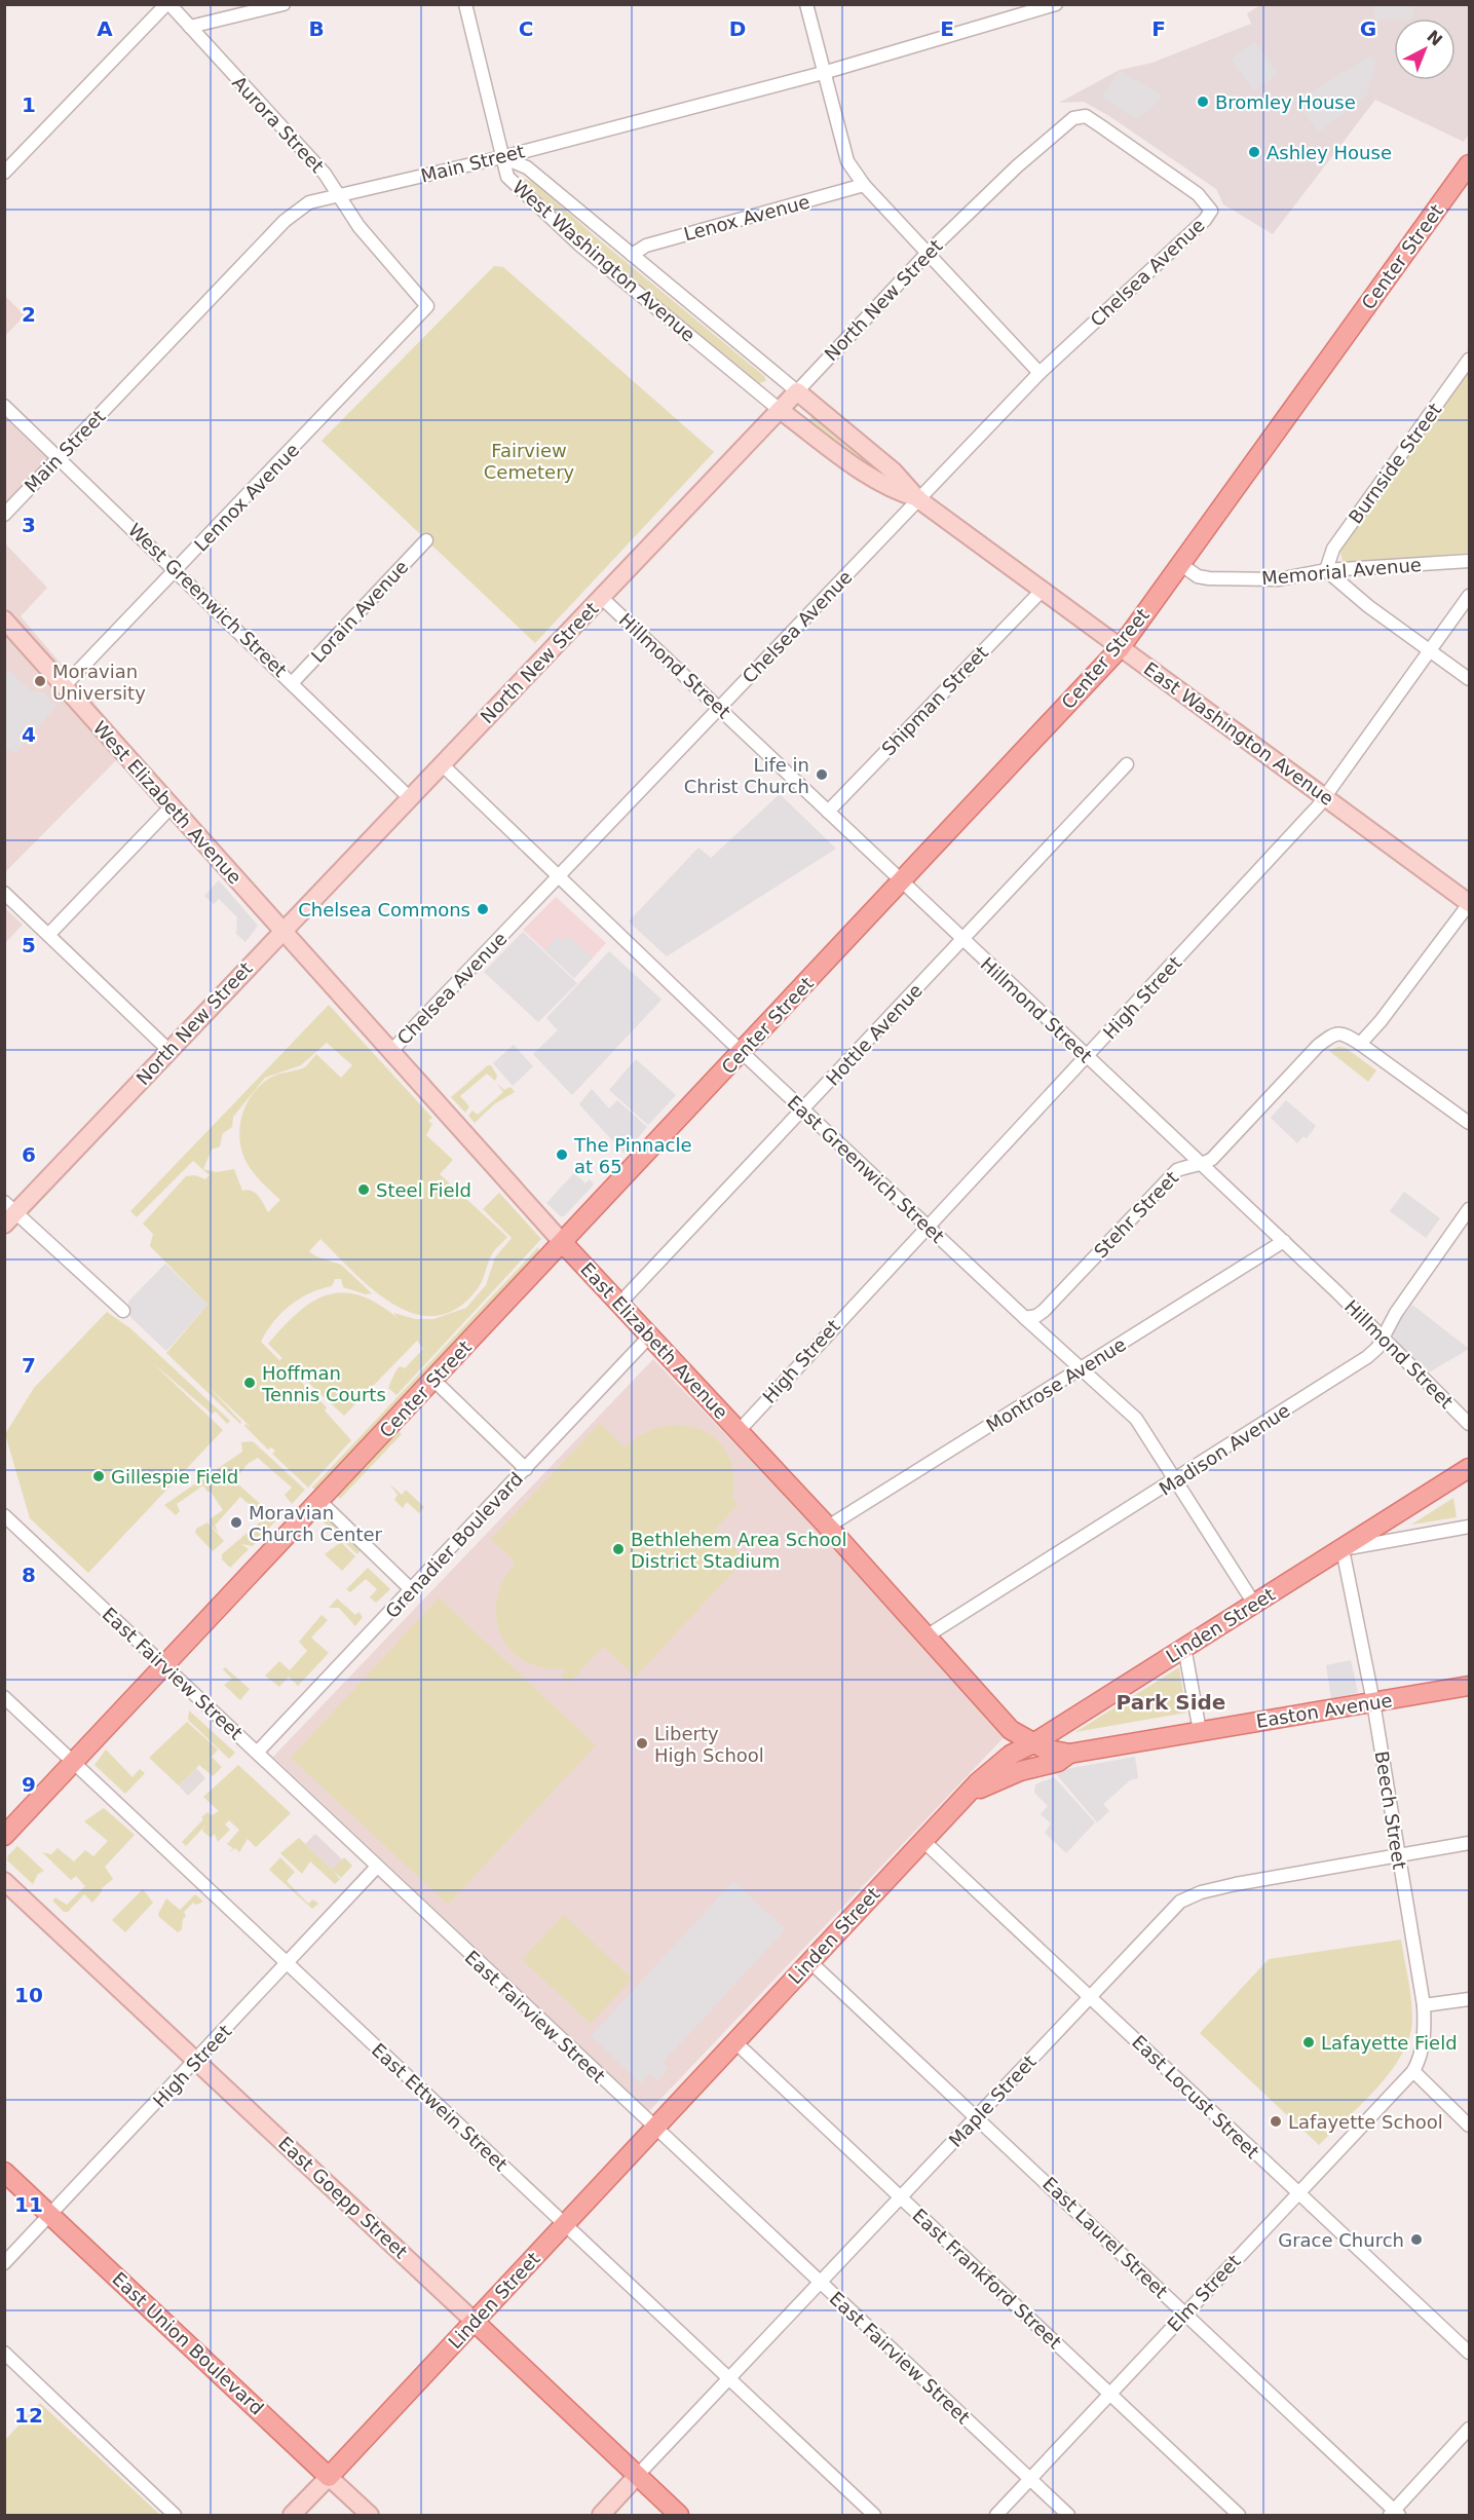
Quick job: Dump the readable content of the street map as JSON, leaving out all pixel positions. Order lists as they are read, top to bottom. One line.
{"streets":{"main road":["Center Street","East Elizabeth Avenue","Linden Street","Easton Avenue","East Goepp Street","East Union Boulevard"],"street":["Aurora Street","Main Street","Lenox Avenue","West Washington Avenue","Chelsea Avenue","North New Street","Burnside Street","Lennox Avenue","Memorial Avenue","West Greenwich Street","Lorain Avenue","Hillmond Street","Shipman Street","East Washington Avenue","West Elizabeth Avenue","High Street","Hottle Avenue","East Greenwich Street","Stehr Street","Montrose Avenue","Madison Avenue","Grenadier Boulevard","East Fairview Street","Beech Street","East Locust Street","Maple Street","East Ettwein Street","East Laurel Street","East Frankford Street","Elm Street"]},"crossings":[["Aurora Street","Main Street"],["Aurora Street","Lennox Avenue"],["Main Street","West Washington Avenue"],["Main Street","West Greenwich Street"],["Lenox Avenue","West Washington Avenue"],["Center Street","Memorial Avenue"],["Center Street","Hillmond Street"],["Center Street","East Washington Avenue"],["Center Street","East Greenwich Street"],["Center Street","East Elizabeth Avenue"],["Center Street","East Fairview Street"],["Center Street","East Ettwein Street"],["West Washington Avenue","North New Street"],["West Washington Avenue","East Washington Avenue"],["Chelsea Avenue","North New Street"],["Chelsea Avenue","Hillmond Street"],["Chelsea Avenue","East Washington Avenue"],["Chelsea Avenue","East Greenwich Street"],["Chelsea Avenue","East Elizabeth Avenue"],["North New Street","West Greenwich Street"],["North New Street","Hillmond Street"],["North New Street","East Washington Avenue"],["North New Street","West Elizabeth Avenue"],["North New Street","East Greenwich Street"],["North New Street","East Elizabeth Avenue"],["Burnside Street","Memorial Avenue"],["Lennox Avenue","West Greenwich Street"],["Lennox Avenue","West Elizabeth Avenue"],["West Greenwich Street","Lorain Avenue"],["Hillmond Street","Shipman Street"],["Hillmond Street","High Street"],["Hillmond Street","Hottle Avenue"],["Hillmond Street","Stehr Street"],["Hillmond Street","Montrose Avenue"],["Hillmond Street","Madison Avenue"],["Shipman Street","East Washington Avenue"],["East Washington Avenue","High Street"],["West Elizabeth Avenue","East Elizabeth Avenue"],["High Street","East Greenwich Street"],["High Street","East Elizabeth Avenue"],["High Street","East Fairview Street"],["High Street","East Ettwein Street"],["High Street","East Goepp Street"],["High Street","East Union Boulevard"],["Hottle Avenue","East Greenwich Street"],["Hottle Avenue","East Elizabeth Avenue"],["East Greenwich Street","Stehr Street"],["East Greenwich Street","Montrose Avenue"],["East Greenwich Street","Madison Avenue"],["East Greenwich Street","Linden Street"],["East Elizabeth Avenue","Montrose Avenue"],["East Elizabeth Avenue","Madison Avenue"],["East Elizabeth Avenue","Grenadier Boulevard"],["East Elizabeth Avenue","Linden Street"],["East Elizabeth Avenue","Easton Avenue"],["Grenadier Boulevard","East Fairview Street"],["Linden Street","East Fairview Street"],["Linden Street","Easton Avenue"],["Linden Street","Beech Street"],["Linden Street","East Locust Street"],["Linden Street","East Ettwein Street"],["Linden Street","East Goepp Street"],["Linden Street","East Laurel Street"],["Linden Street","East Frankford Street"],["Linden Street","East Union Boulevard"],["East Fairview Street","Maple Street"],["East Fairview Street","Elm Street"],["Easton Avenue","Beech Street"],["Beech Street","Maple Street"],["Beech Street","Elm Street"],["East Locust Street","Maple Street"],["East Locust Street","Elm Street"],["Maple Street","East Ettwein Street"],["Maple Street","East Goepp Street"],["Maple Street","East Laurel Street"],["Maple Street","East Frankford Street"],["East Laurel Street","Elm Street"],["East Frankford Street","Elm Street"]],"districts":["Park Side"],"parks":["Fairview Cemetery"],"places":["Bromley House","Ashley House","Moravian University","Life in Christ Church","Chelsea Commons","The Pinnacle at 65","Steel Field","Hoffman Tennis Courts","Gillespie Field","Moravian Church Center","Bethlehem Area School District Stadium","Liberty High School","Lafayette Field","Lafayette School","Grace Church"],"north":"top right","grid":{"columns":["A","B","C","D","E","F","G"],"rows":["1","2","3","4","5","6","7","8","9","10","11","12"]}}
